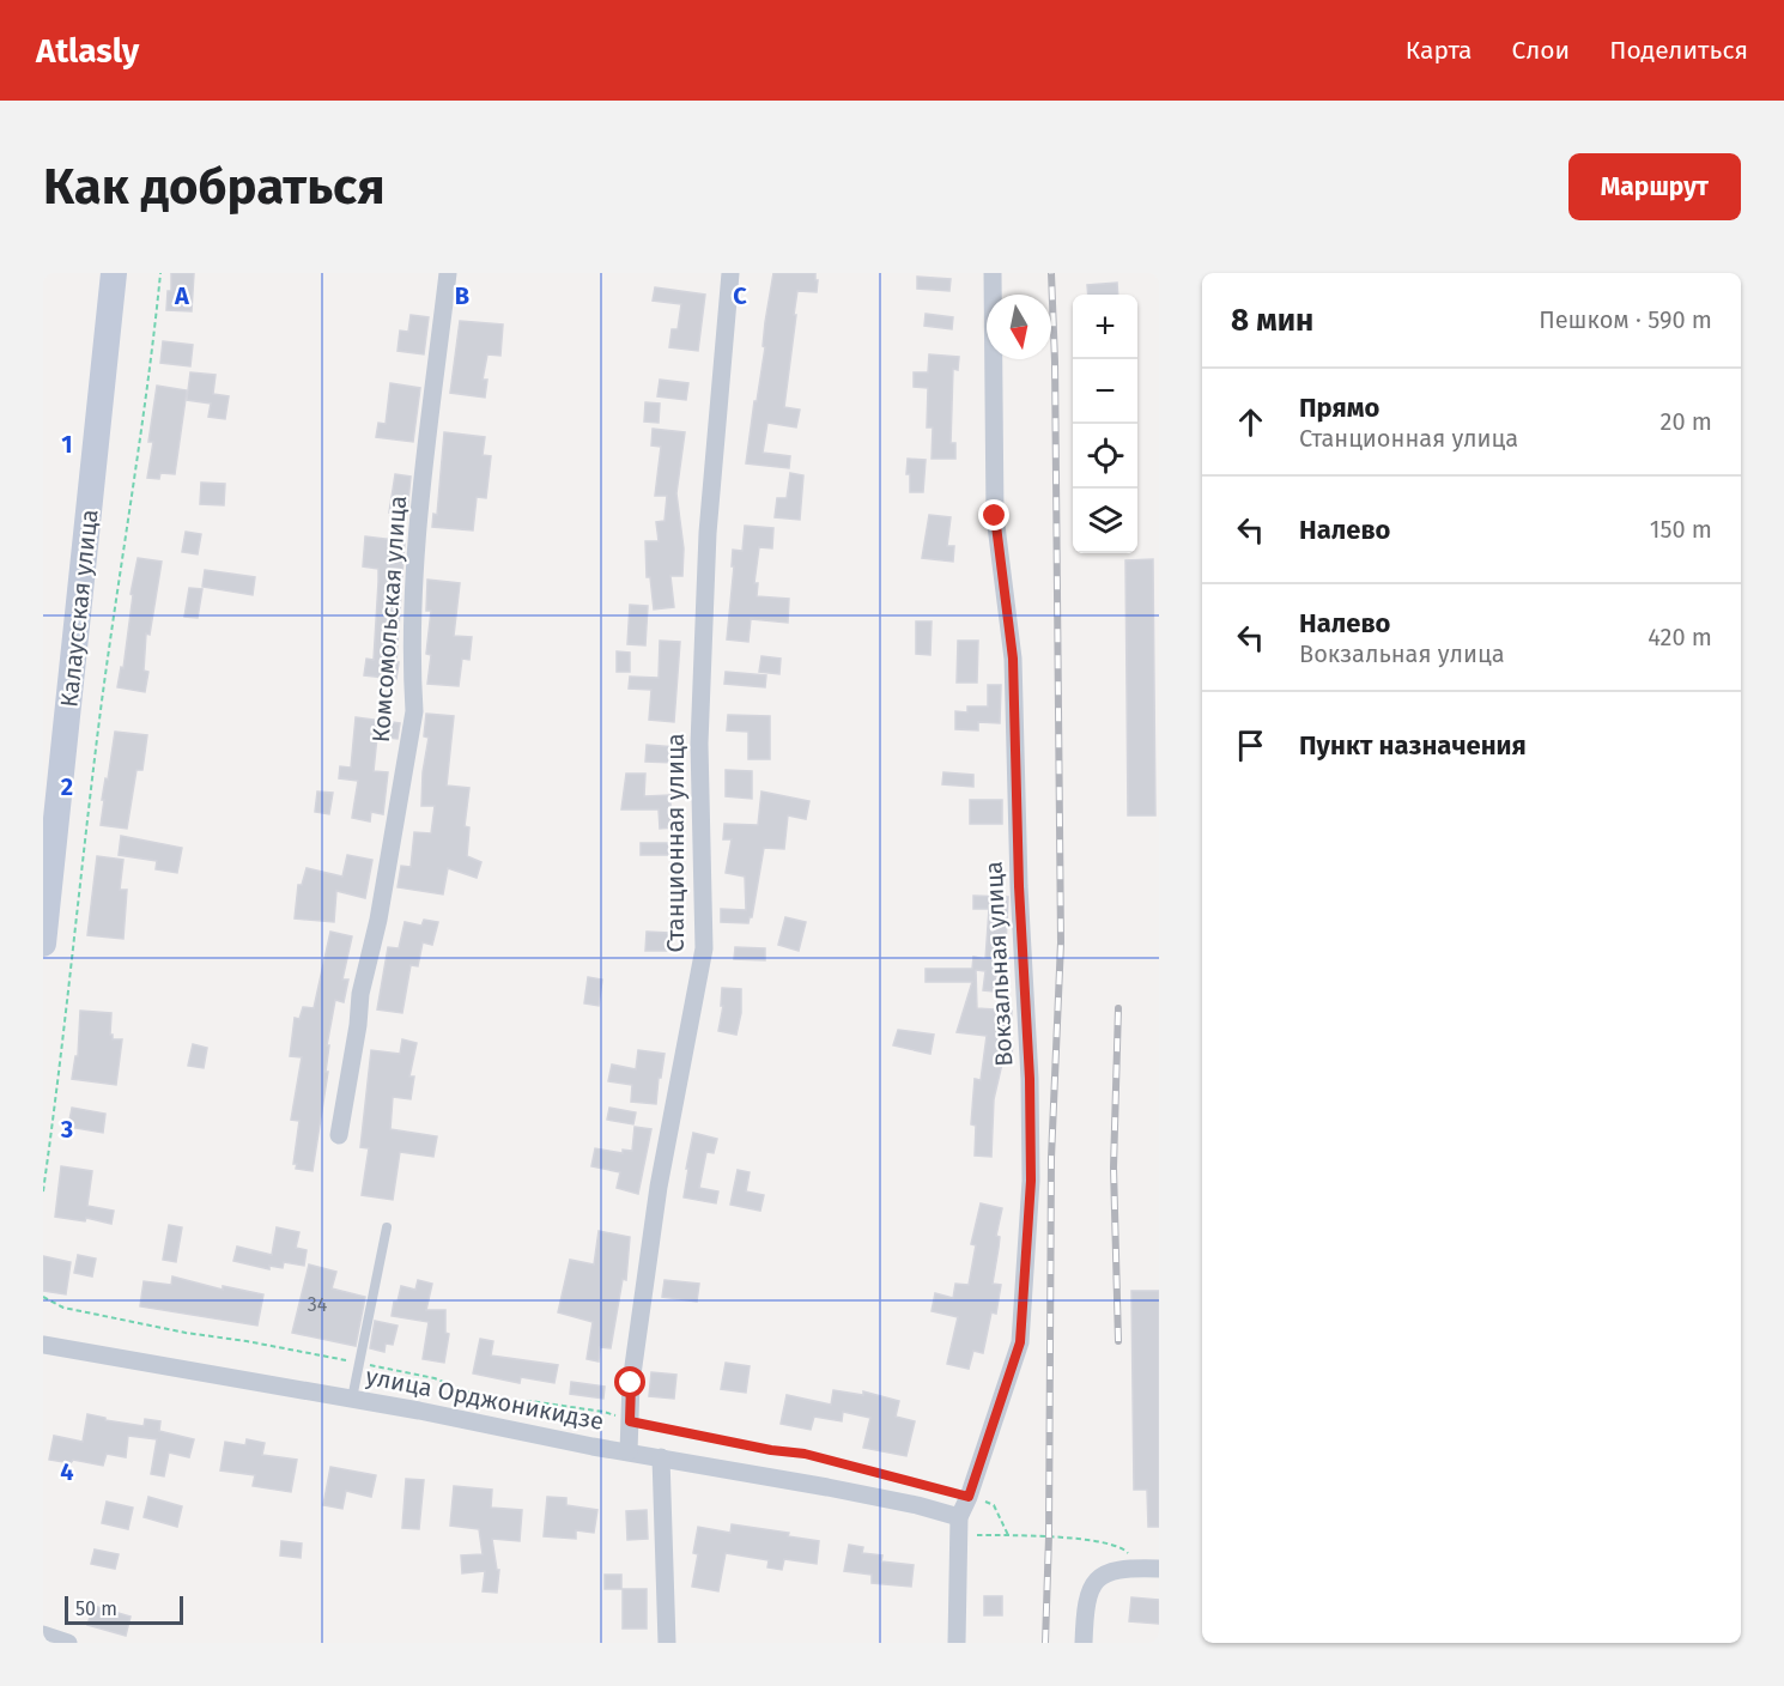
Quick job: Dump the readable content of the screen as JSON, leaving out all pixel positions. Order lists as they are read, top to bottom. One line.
{"streets":{"street":["Калаусская улица","Комсомольская улица","Станционная улица","Вокзальная улица","улица Орджоникидзе"]},"crossings":[["Станционная улица","улица Орджоникидзе"],["Вокзальная улица","улица Орджоникидзе"]],"house_numbers":["34"],"scale_bar":"50 m","north":"bottom","page":{"header":"Atlasly","nav":["Карта","Слои","Поделиться"],"buttons":"Маршрут","title":"Как добраться","heading":["8 мин","Пешком · 590 m"],"map_buttons":["+","−"],"list":[["Прямо","Станционная улица","20 m"],["Налево","150 m"],["Налево","Вокзальная улица","420 m"],"Пункт назначения"],"scale":"50 m"},"grid":{"columns":["A","B","C"],"rows":["1","2","3","4"]}}
